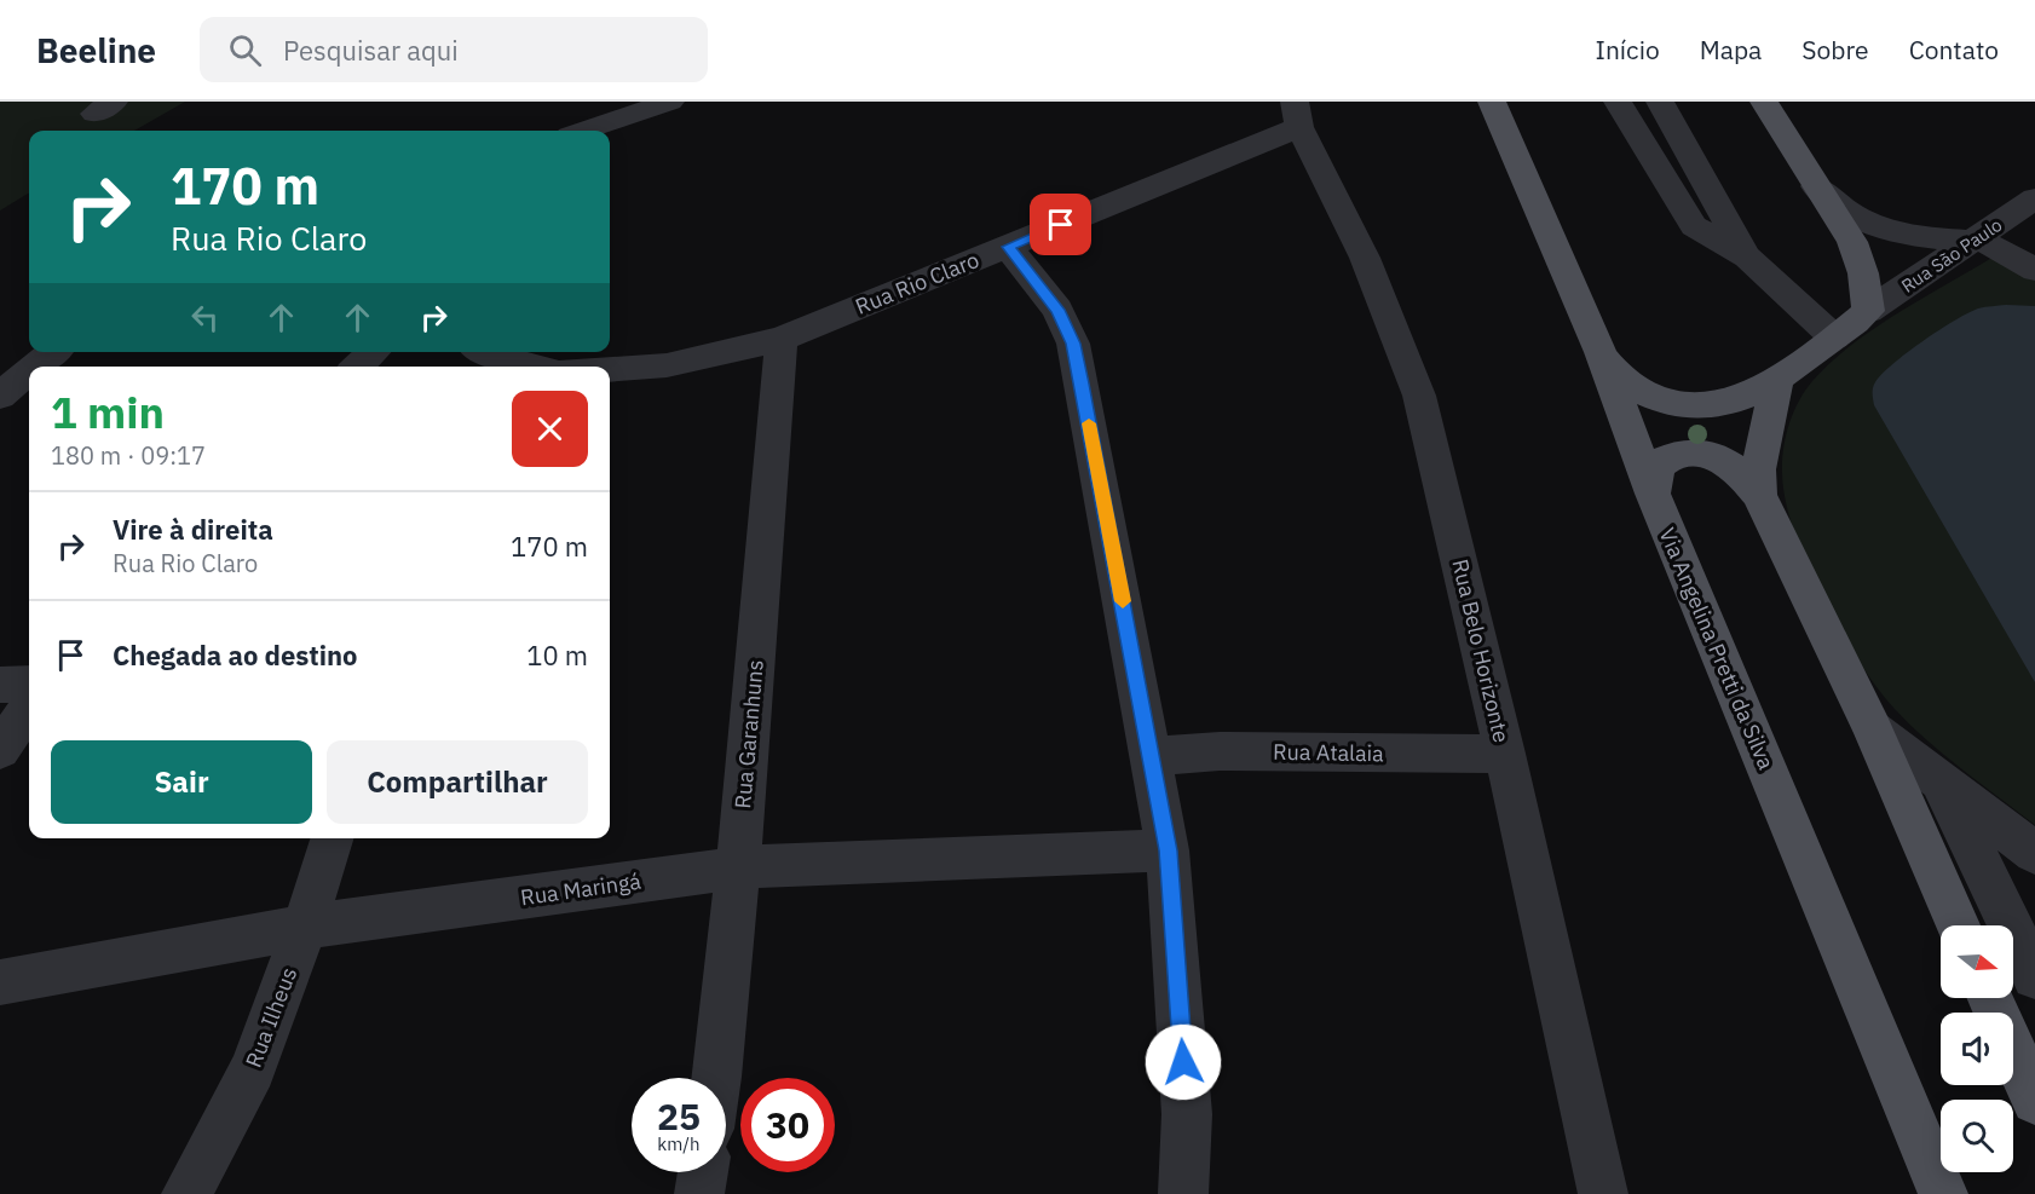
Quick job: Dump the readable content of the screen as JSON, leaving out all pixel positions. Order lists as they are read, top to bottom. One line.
{"streets":{"main road":["Via Angelina Pretti da Silva"],"street":["Rua São Paulo","Rua Rio Claro","Rua Belo Horizonte","Rua Garanhuns","Rua Atalaia","Rua Maringá","Rua Ilheus"]},"crossings":[["Rua Rio Claro","Rua Belo Horizonte"],["Rua Rio Claro","Rua Garanhuns"],["Rua Belo Horizonte","Rua Atalaia"],["Rua Garanhuns","Rua Maringá"],["Rua Maringá","Rua Ilheus"]],"north":"right","page":{"header":"Beeline","search":"Pesquisar aqui","nav":["Início","Mapa","Sobre","Contato"],"turn":["170 m","Rua Rio Claro"],"heading":["1 min","180 m · 09:17"],"list":[{"name":"Vire à direita","note":"Rua Rio Claro","value":"170 m"},{"name":"Chegada ao destino","value":"10 m"}],"buttons":["Sair","Compartilhar"],"speed":"25 km/h","limit":"30"}}
